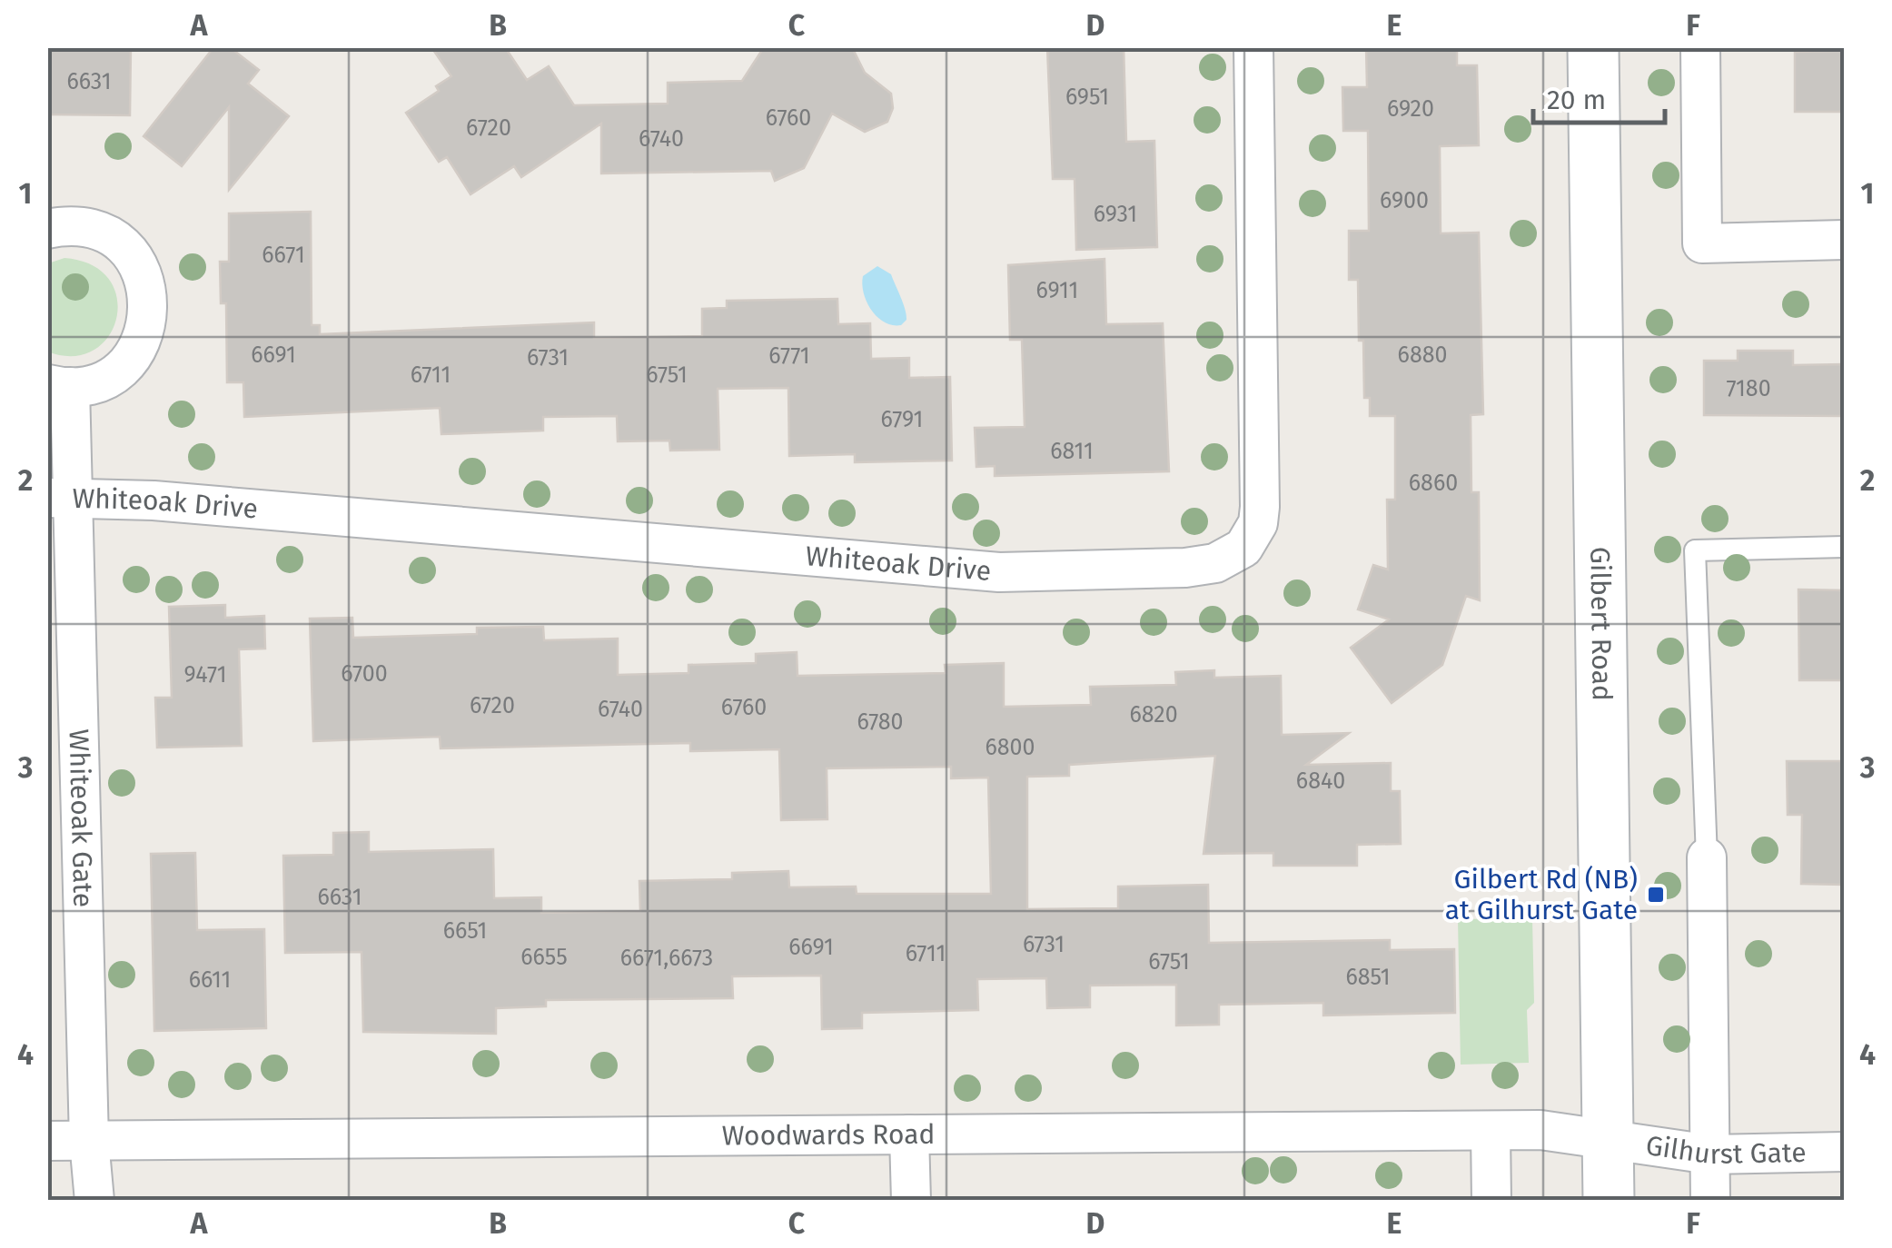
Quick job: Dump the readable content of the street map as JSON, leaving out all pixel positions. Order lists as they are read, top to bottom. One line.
{"streets":{"main road":["Gilbert Road"],"street":["Whiteoak Drive","Whiteoak Gate","Woodwards Road","Gilhurst Gate"]},"crossings":[["Whiteoak Drive","Whiteoak Gate"],["Gilbert Road","Woodwards Road"],["Gilbert Road","Gilhurst Gate"],["Whiteoak Gate","Woodwards Road"],["Woodwards Road","Gilhurst Gate"]],"places":{"transit":["Gilbert Rd (NB) at Gilhurst Gate"]},"house_numbers":["6631","6951","6920","6760","6720","6740","6900","6931","6671","6911","6691","6880","6771","6731","6711","6751","7180","6791","6811","6860","6700","9471","6720","6760","6740","6820","6780","6800","6840","6631","6651","6731","6691","6711","6655","6671,6673","6751","6851","6611"],"scale_bar":"20 m","grid":{"columns":["A","B","C","D","E","F"],"rows":["1","2","3","4"]}}
